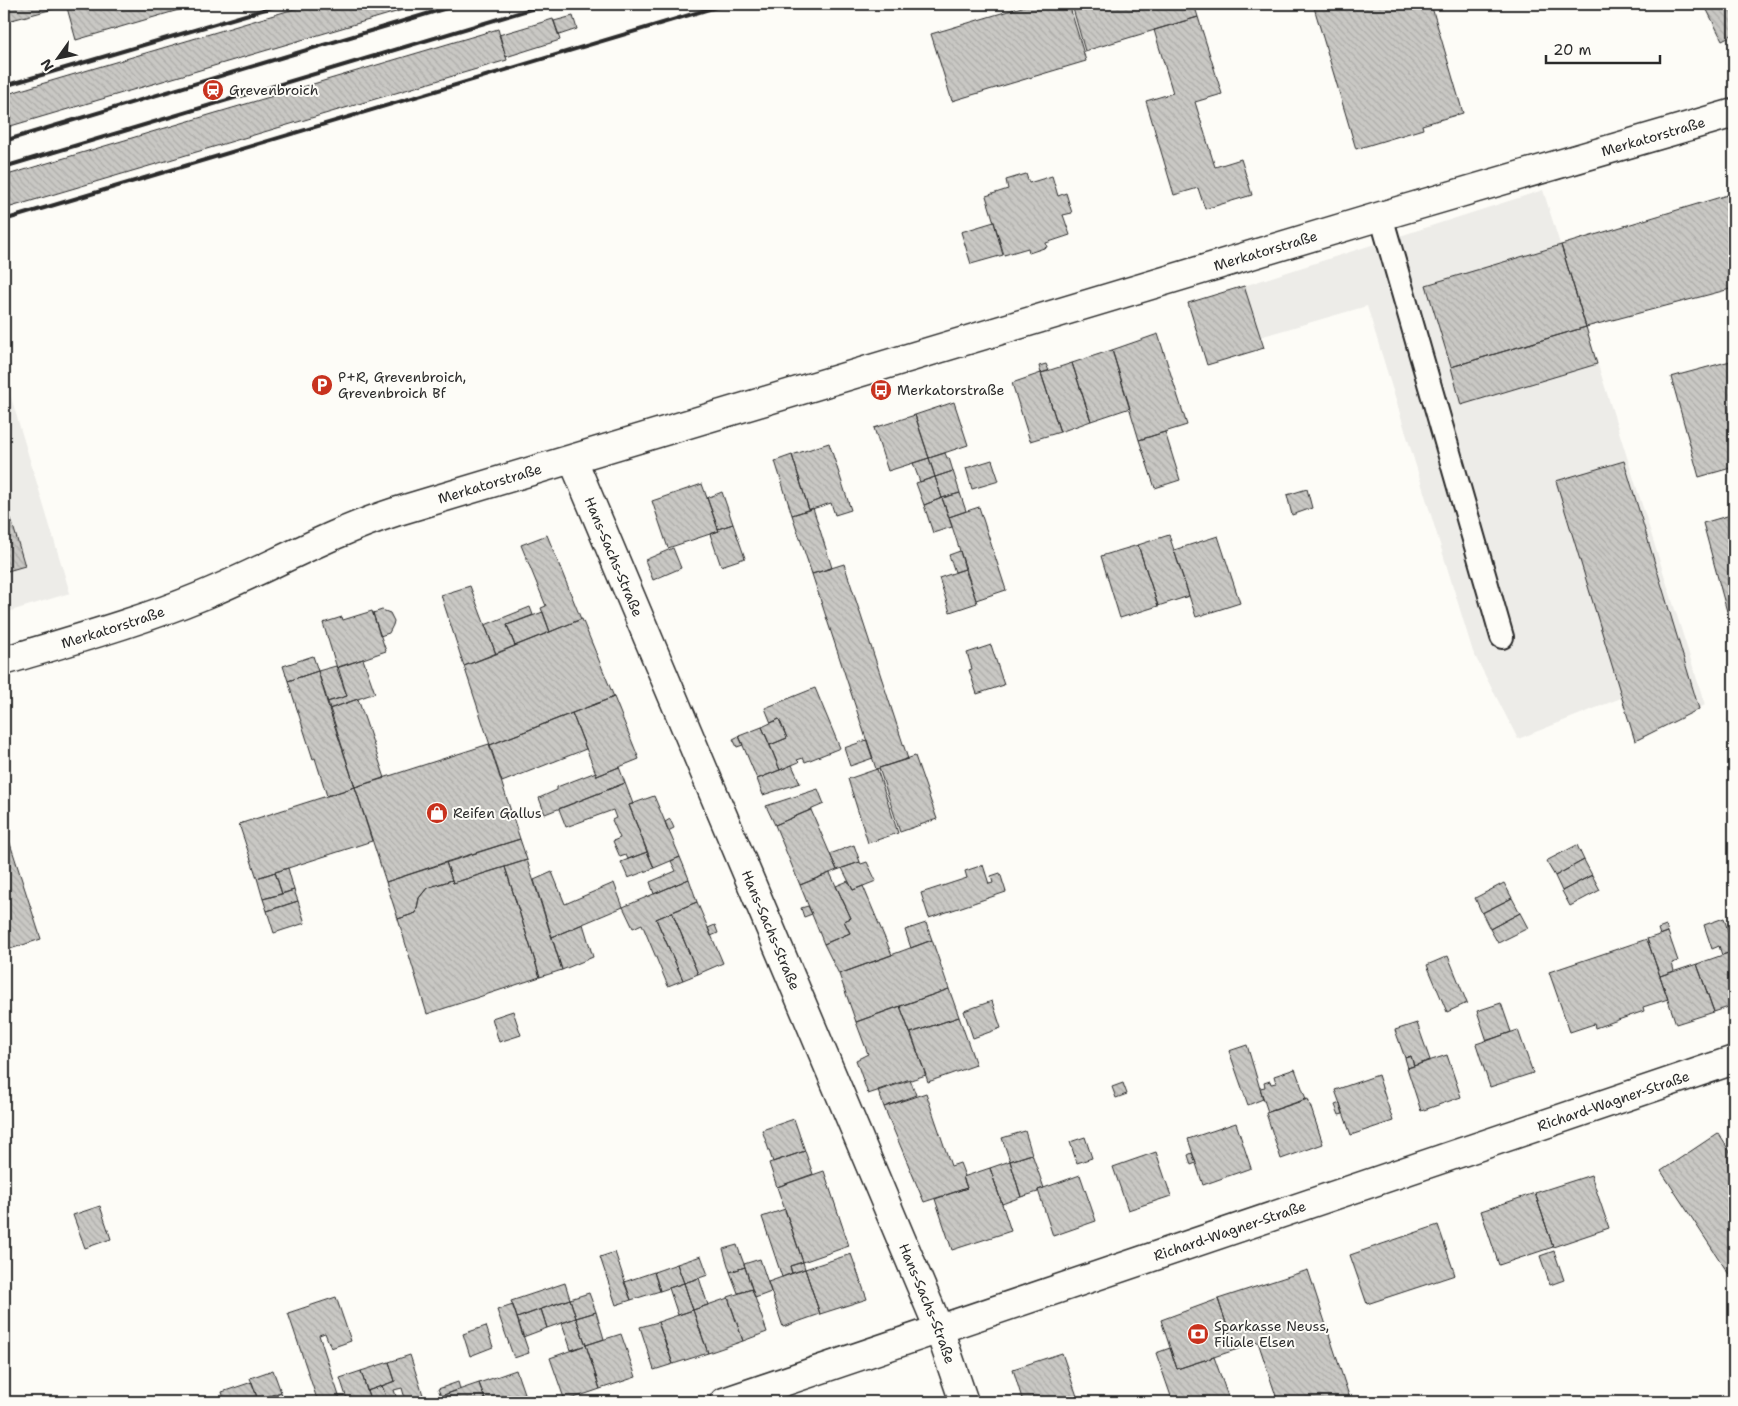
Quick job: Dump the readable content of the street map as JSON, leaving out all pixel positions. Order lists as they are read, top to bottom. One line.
{"streets":{"street":["Merkatorstraße","Hans-Sachs-Straße","Richard-Wagner-Straße"]},"crossings":[["Merkatorstraße","Hans-Sachs-Straße"],["Hans-Sachs-Straße","Richard-Wagner-Straße"]],"places":{"station":["Grevenbroich"],"parking":["P+R, Grevenbroich, Grevenbroich Bf"],"bus stop":["Merkatorstraße"],"shop":["Reifen Gallus"],"bank":["Sparkasse Neuss, Filiale Elsen"]},"scale_bar":"20 m","north":"bottom left"}
